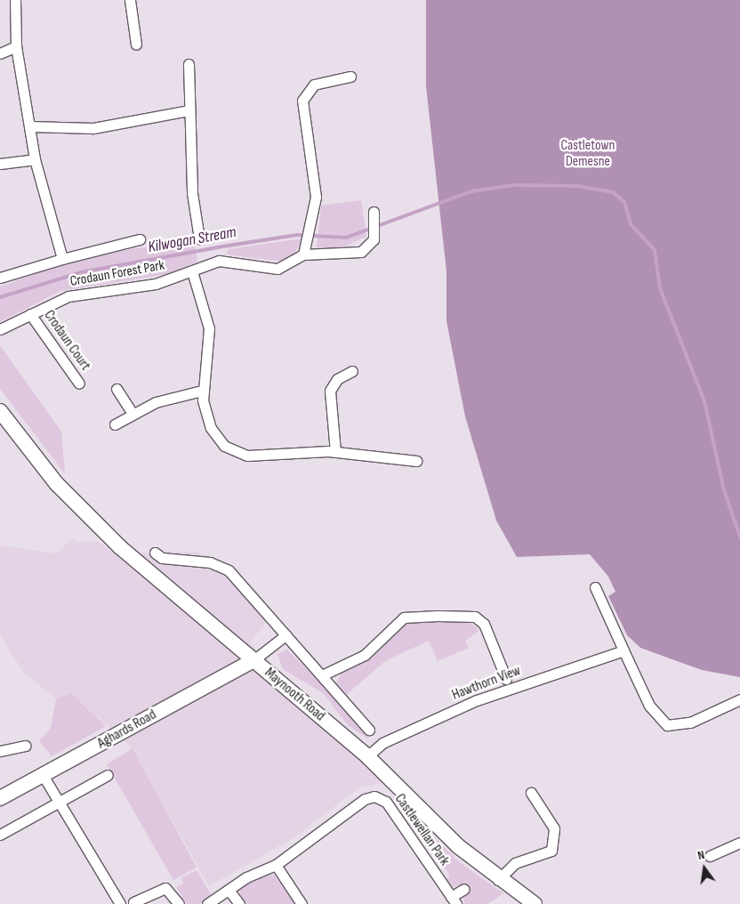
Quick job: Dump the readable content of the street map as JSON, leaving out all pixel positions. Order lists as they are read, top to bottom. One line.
{"streets":{"main road":["Maynooth Road","Aghards Road"],"street":["Crodaun Forest Park","Crodaun Court","Hawthorn View","Castlewellan Park"]},"crossings":[["Crodaun Forest Park","Crodaun Court"],["Hawthorn View","Maynooth Road"],["Maynooth Road","Aghards Road"]],"water":["Kilwogan Stream"],"parks":["Castletown Demesne"],"north":"top"}
